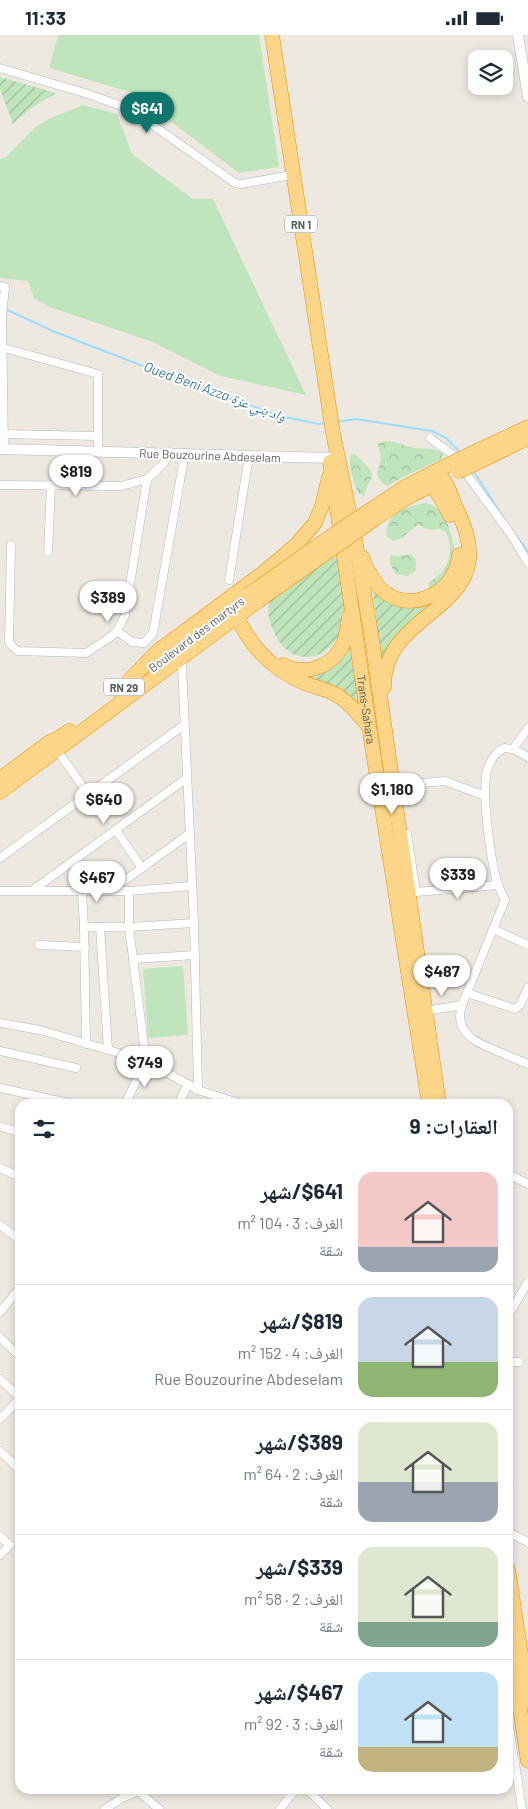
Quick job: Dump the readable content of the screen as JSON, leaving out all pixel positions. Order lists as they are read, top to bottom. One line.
{"streets":{"highway":["RN 1","Boulevard des martyrs","RN 29","Trans-Sahara"],"street":["Rue Bouzourine Abdeselam"]},"crossings":[["RN 1","Trans-Sahara"],["Rue Bouzourine Abdeselam","Trans-Sahara"]],"water":["Oued Beni Azza واد بني عزة"],"page":{"status":"11:33","price":["$641","$819","$389","$1,180","$640","$339","$467","$487","$749"],"heading":"العقارات: 9","list":[{"name":"$641/شهر","note":"الغرف: 3 · 104 m² · شقة"},{"name":"$819/شهر","note":"الغرف: 4 · 152 m² · Rue Bouzourine Abdeselam"},{"name":"$389/شهر","note":"الغرف: 2 · 64 m² · شقة"},{"name":"$339/شهر","note":"الغرف: 2 · 58 m² · شقة"},{"name":"$467/شهر","note":"الغرف: 3 · 92 m² · شقة"}]}}
